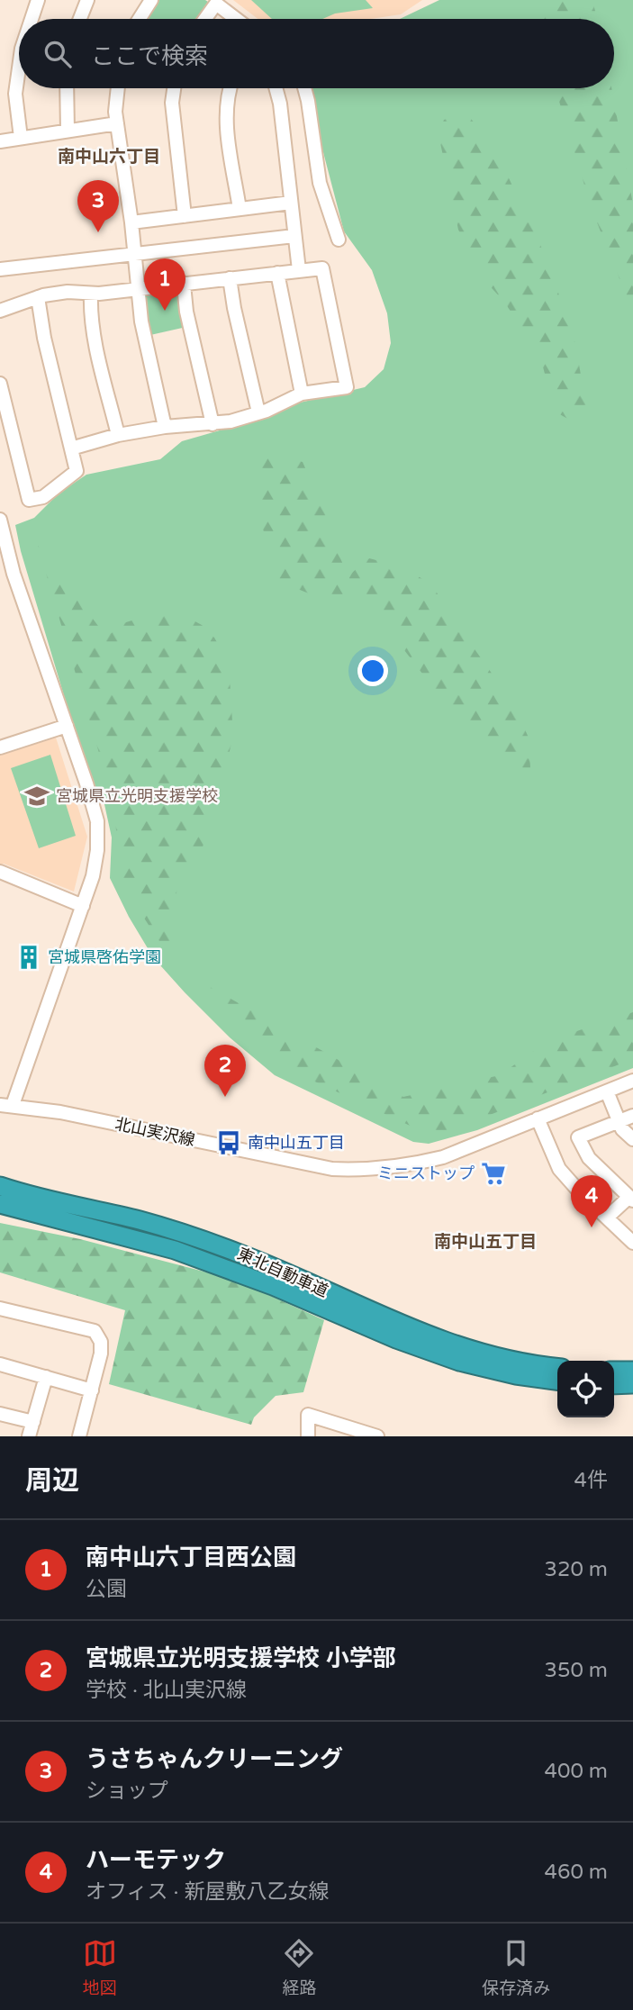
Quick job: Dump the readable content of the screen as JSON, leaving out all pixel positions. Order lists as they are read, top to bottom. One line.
{"streets":{"highway":["東北自動車道"],"street":["北山実沢線"]},"districts":["南中山六丁目","南中山五丁目"],"places":{"school or university":["宮城県立光明支援学校"],"building":["宮城県啓佑学園"],"bus stop":["南中山五丁目"],"supermarket":["ミニストップ"]},"page":{"search":"ここで検索","pins":["3","1","2","4"],"heading":["周辺","4件"],"list":[{"mark":"1","name":"南中山六丁目西公園","note":"公園","value":"320 m"},{"mark":"2","name":"宮城県立光明支援学校 小学部","note":"学校 · 北山実沢線","value":"350 m"},{"mark":"3","name":"うさちゃんクリーニング","note":"ショップ","value":"400 m"},{"mark":"4","name":"ハーモテック","note":"オフィス · 新屋敷八乙女線","value":"460 m"}],"nav":["地図","経路","保存済み"]}}
